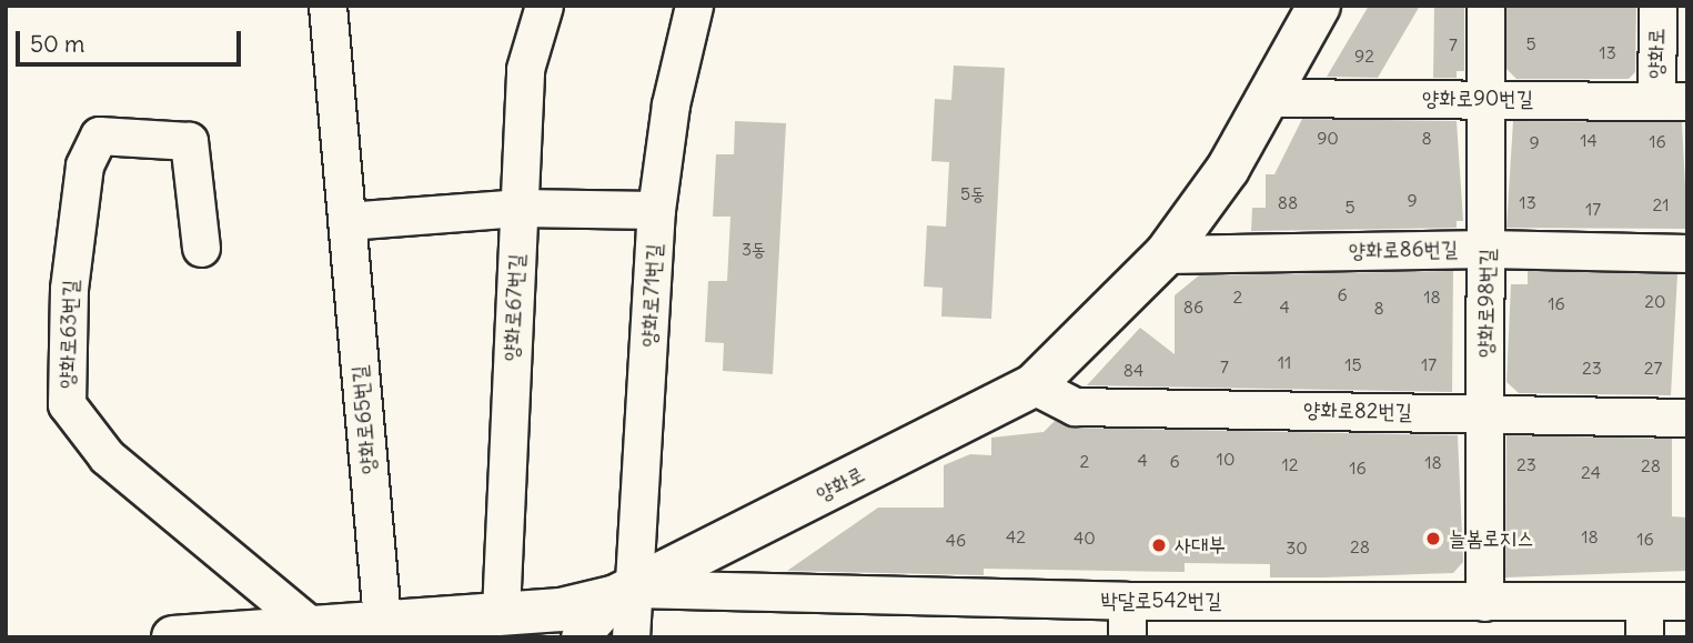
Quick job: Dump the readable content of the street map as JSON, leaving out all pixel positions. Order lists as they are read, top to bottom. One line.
{"streets":{"street":["양화로","양화로90번길","양화로86번길","양화로71번길","양화로98번길","양화로67번길","양화로63번길","양화로82번길","양화로65번길","박달로542번길"]},"crossings":[["양화로","양화로90번길"],["양화로","양화로86번길"],["양화로","양화로71번길"],["양화로","양화로67번길"],["양화로","양화로63번길"],["양화로","양화로82번길"],["양화로","양화로65번길"],["양화로","박달로542번길"],["양화로90번길","양화로98번길"],["양화로86번길","양화로98번길"],["양화로71번길","박달로542번길"],["양화로98번길","양화로82번길"],["양화로98번길","박달로542번길"]],"places":["늘봄로지스","사대부"],"house_numbers":["5","7","13","92","90","8","14","16","9","5동","9","88","13","21","5","17","3동","6","2","18","20","16","86","4","8","11","15","17","7","23","27","84","10","4","2","6","18","12","23","28","16","24","42","18","40","16","46","28","30"],"scale_bar":"50 m"}
